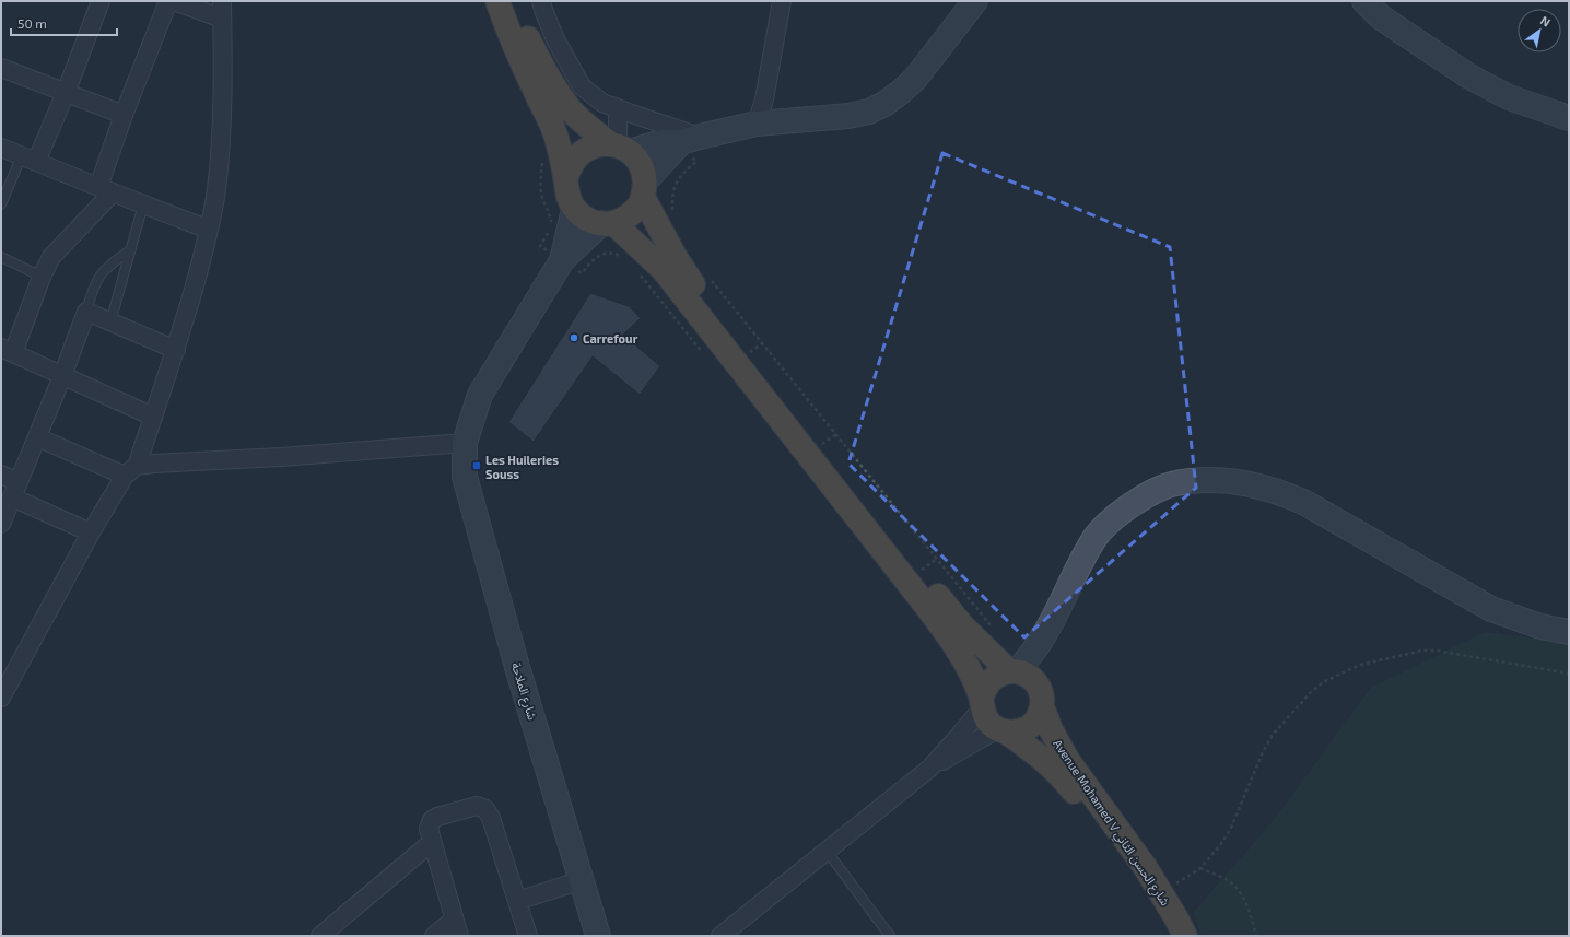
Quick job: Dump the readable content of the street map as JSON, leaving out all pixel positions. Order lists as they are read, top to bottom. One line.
{"streets":{"highway":["Avenue Mohamed V شارع الحسن الثاني"],"street":["شارع الملاحة"]},"places":{"other":["Carrefour"],"transit":["Les Huileries Souss"]},"scale_bar":"50 m","north":"top right"}
